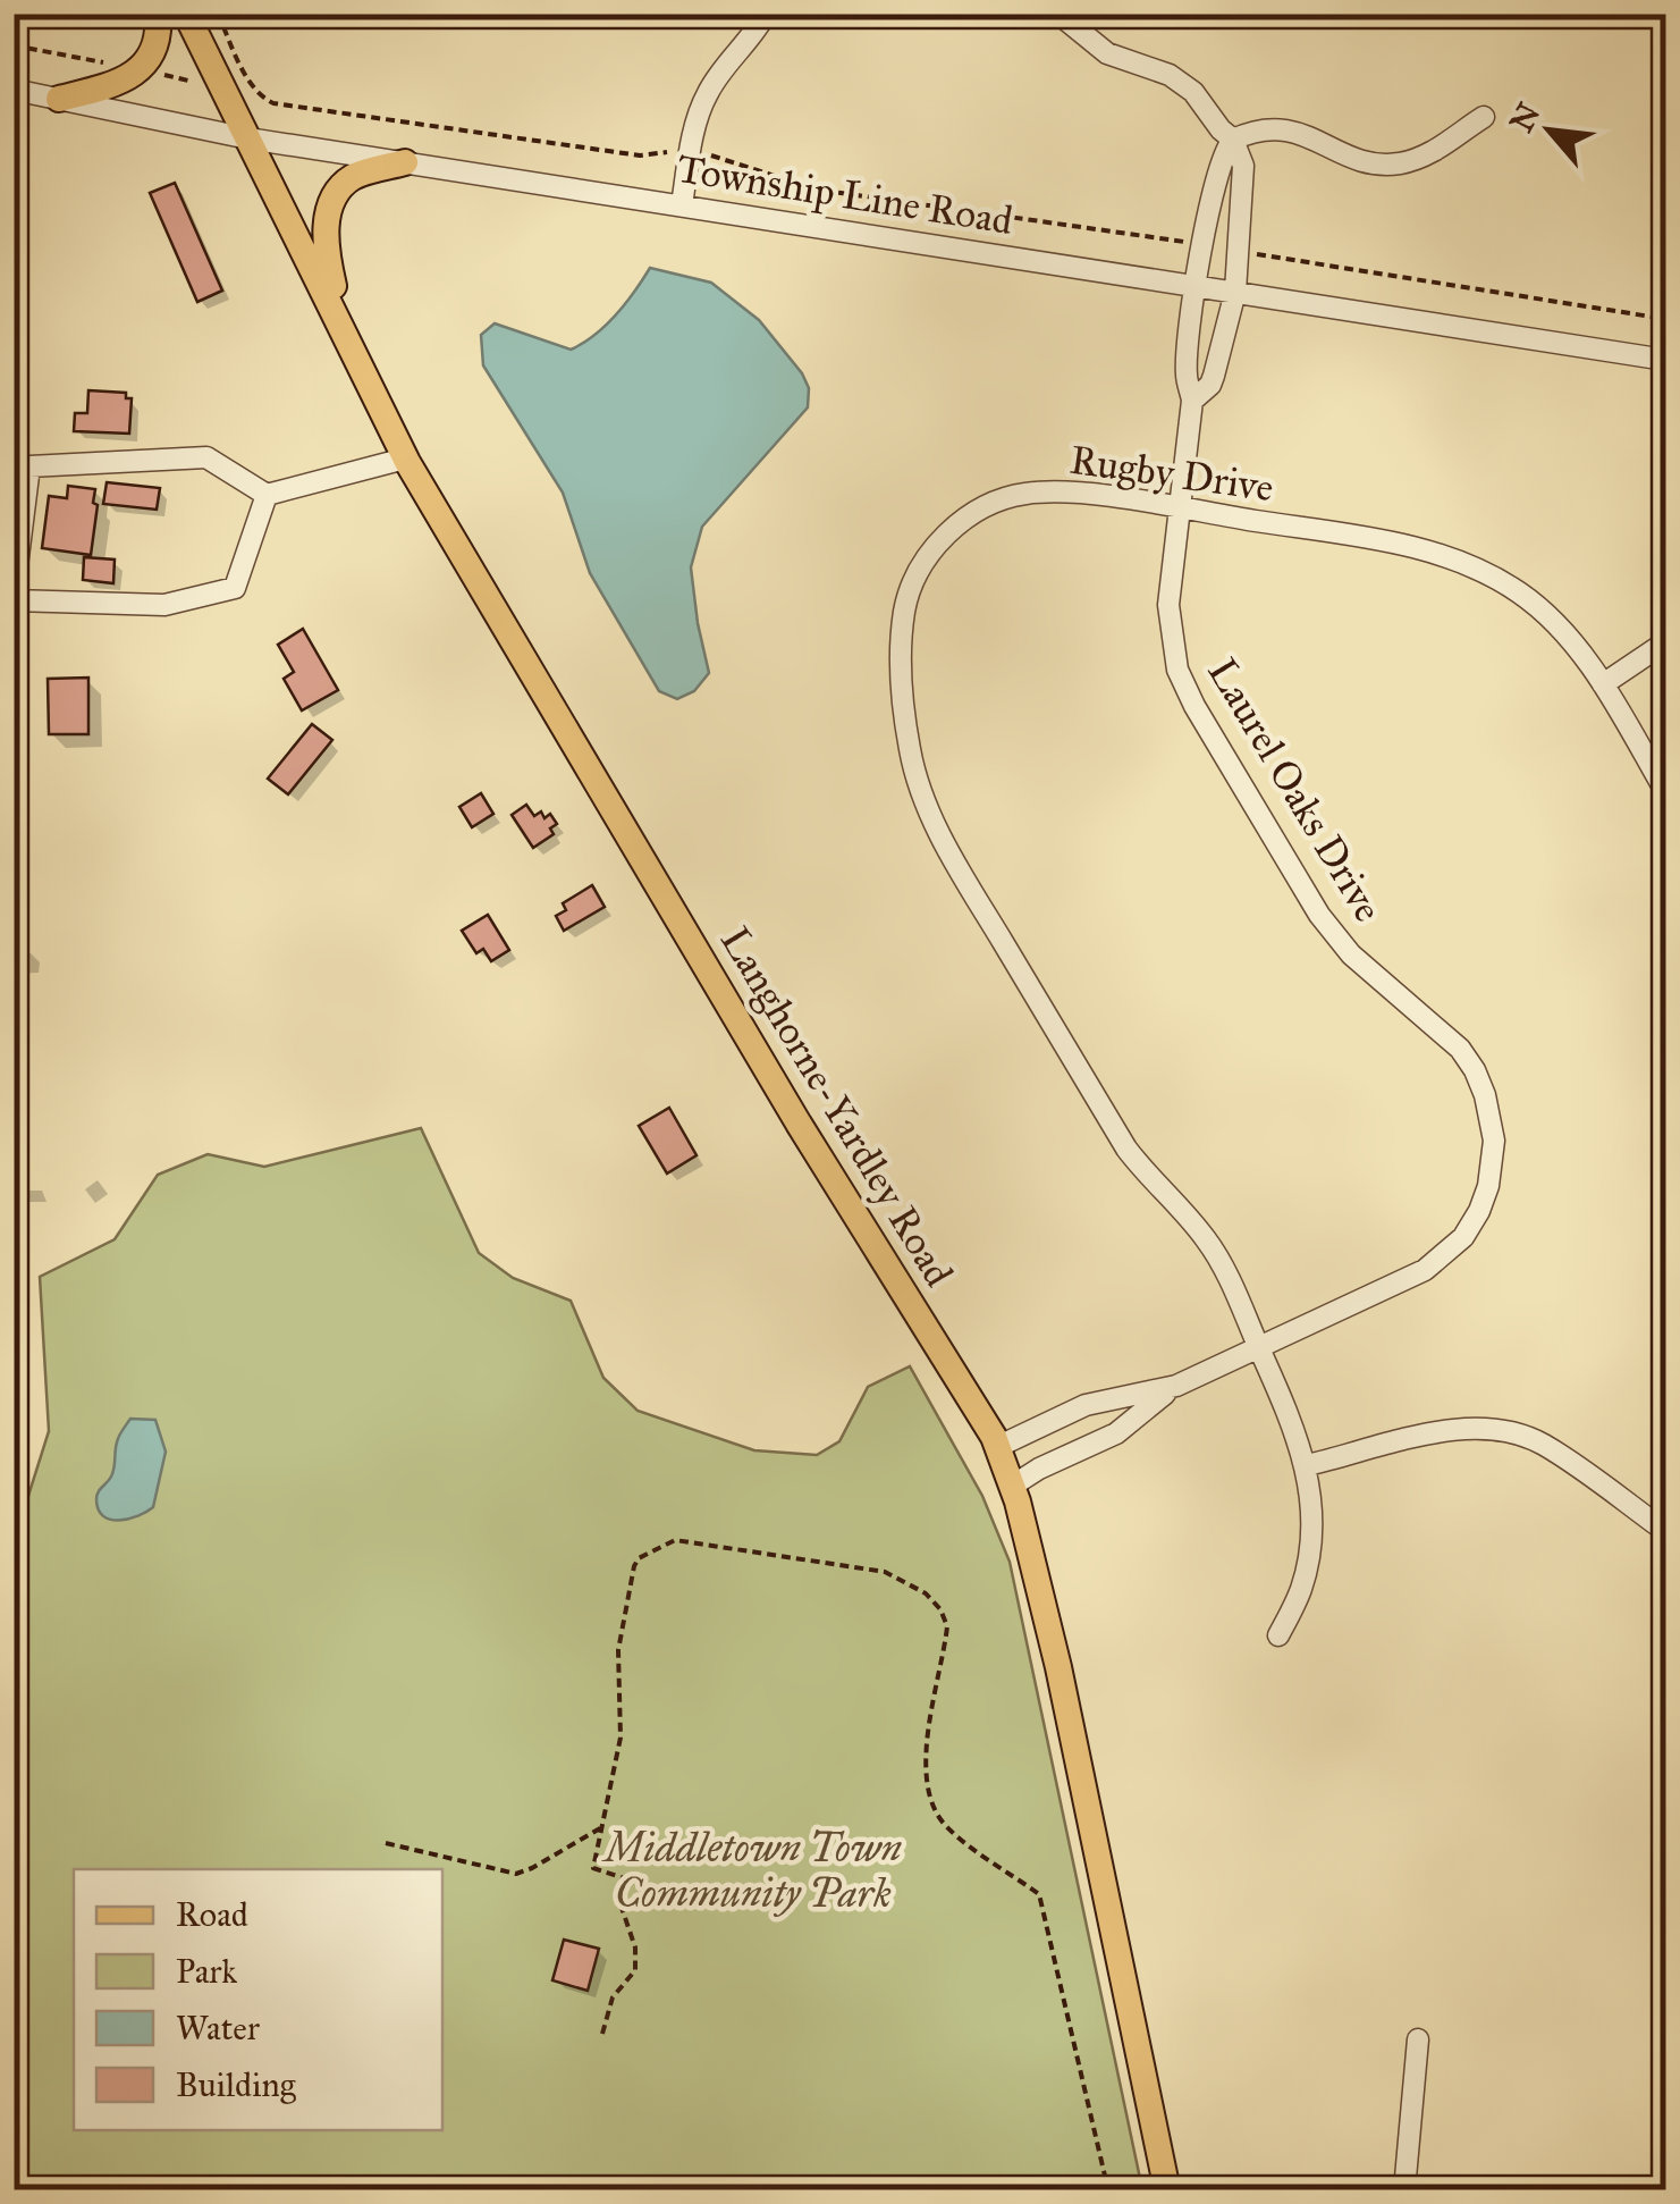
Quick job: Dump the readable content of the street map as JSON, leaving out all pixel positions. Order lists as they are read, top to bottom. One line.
{"streets":{"main road":["Langhorne-Yardley Road"],"street":["Township Line Road","Rugby Drive","Laurel Oaks Drive"]},"crossings":[["Township Line Road","Laurel Oaks Drive"],["Township Line Road","Langhorne-Yardley Road"],["Rugby Drive","Laurel Oaks Drive"],["Laurel Oaks Drive","Langhorne-Yardley Road"]],"parks":["Middletown Town Community Park"],"legend":["Road","Park","Water","Building"],"north":"top left"}
